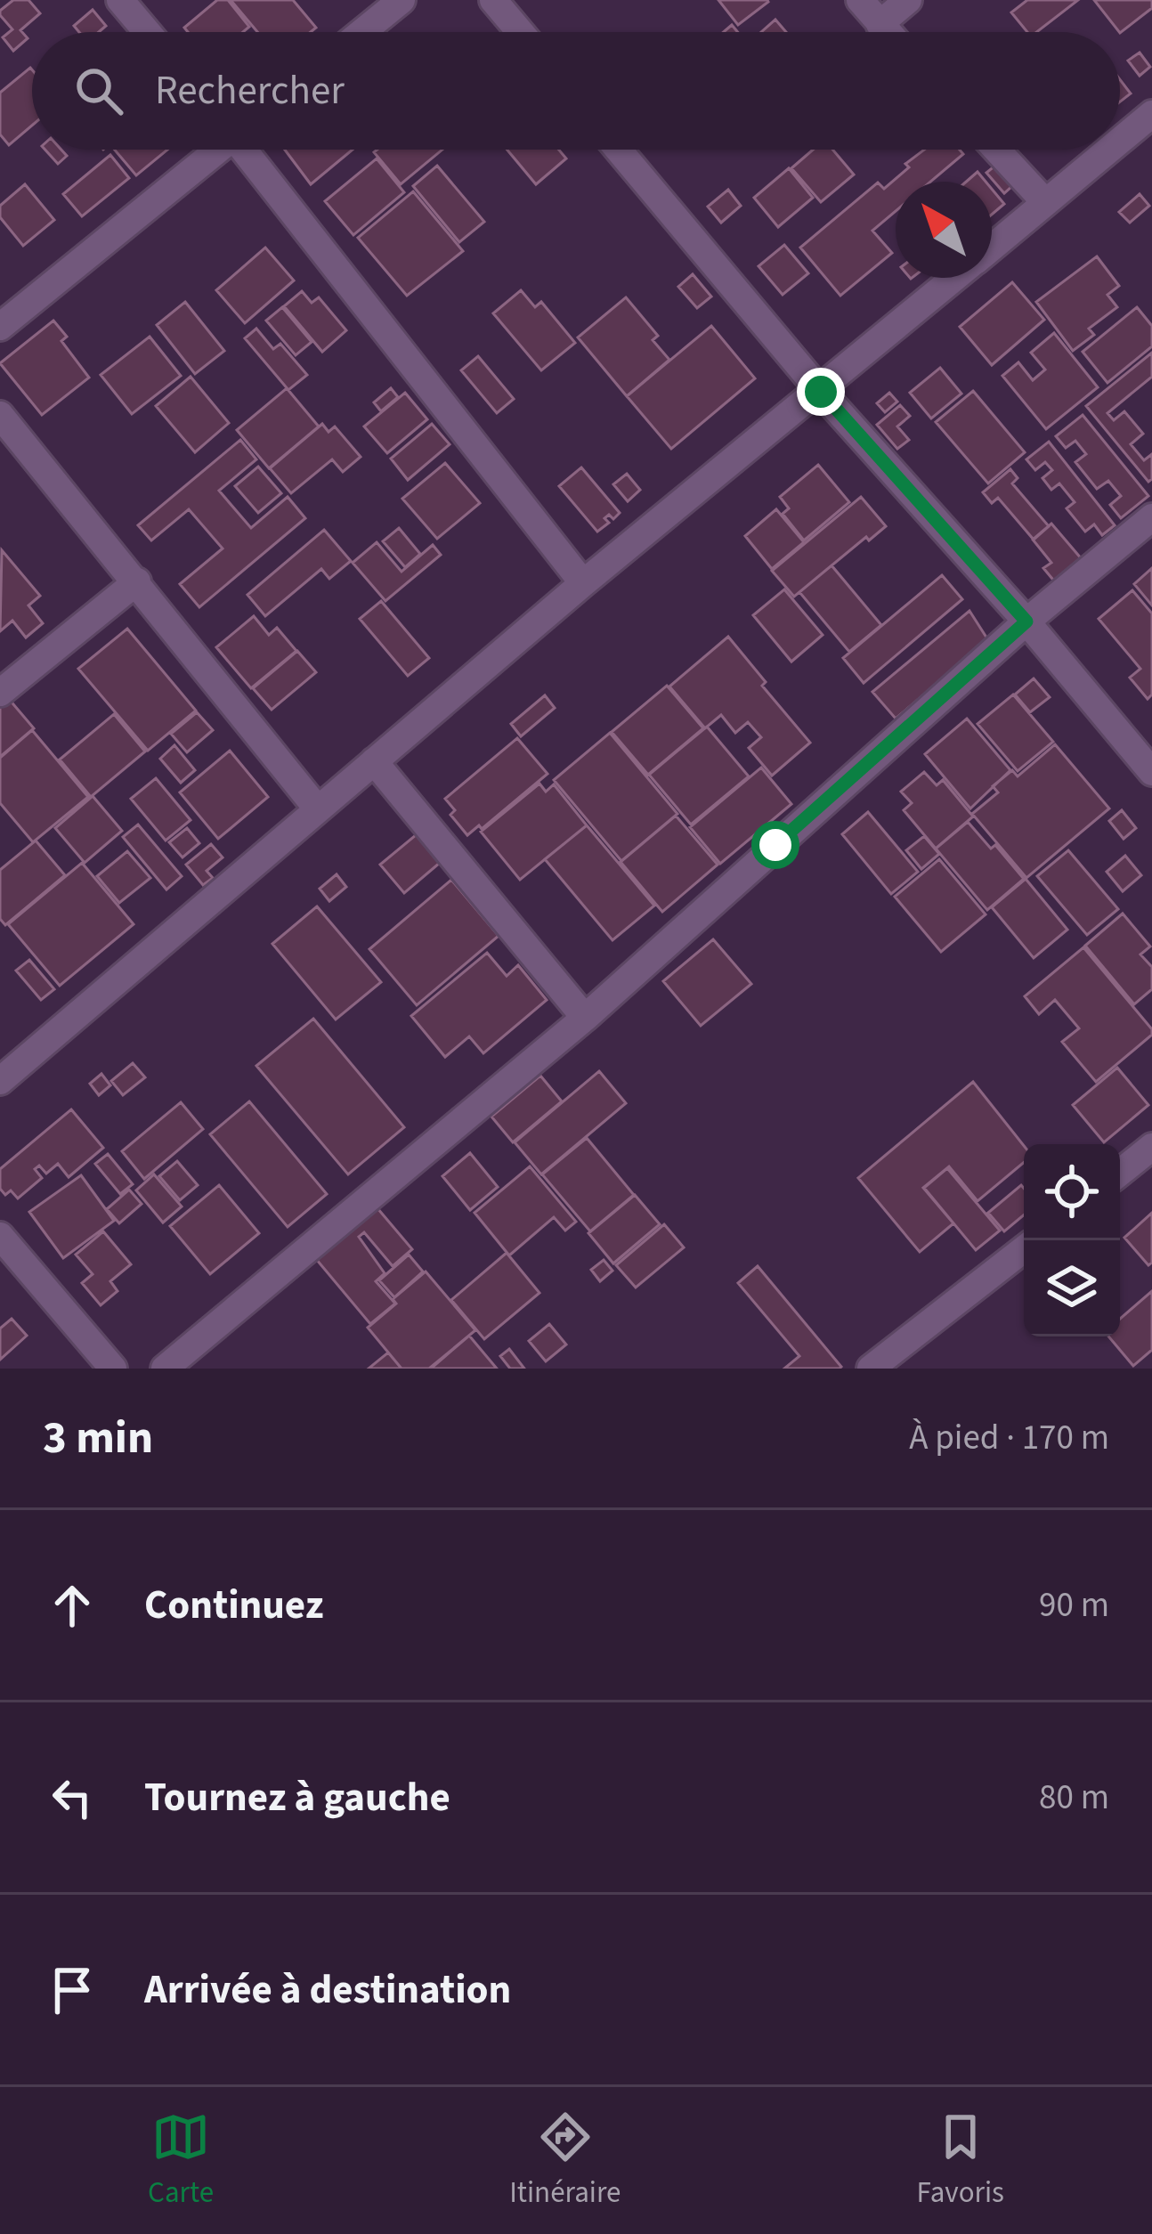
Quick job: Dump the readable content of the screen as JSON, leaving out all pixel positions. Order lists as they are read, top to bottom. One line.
{"north":"top left","page":{"search":"Rechercher","heading":["3 min","À pied · 170 m"],"list":[["Continuez","90 m"],["Tournez à gauche","80 m"],"Arrivée à destination"],"nav":["Carte","Itinéraire","Favoris"]}}
